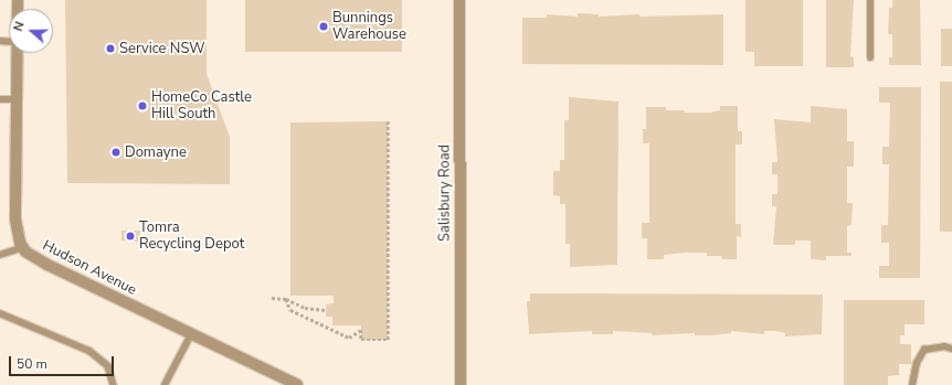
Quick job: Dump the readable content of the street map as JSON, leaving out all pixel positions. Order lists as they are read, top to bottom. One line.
{"streets":{"street":["Salisbury Road","Hudson Avenue"]},"places":["Bunnings Warehouse","Service NSW","HomeCo Castle Hill South","Domayne","Tomra Recycling Depot"],"scale_bar":"50 m","north":"left"}
